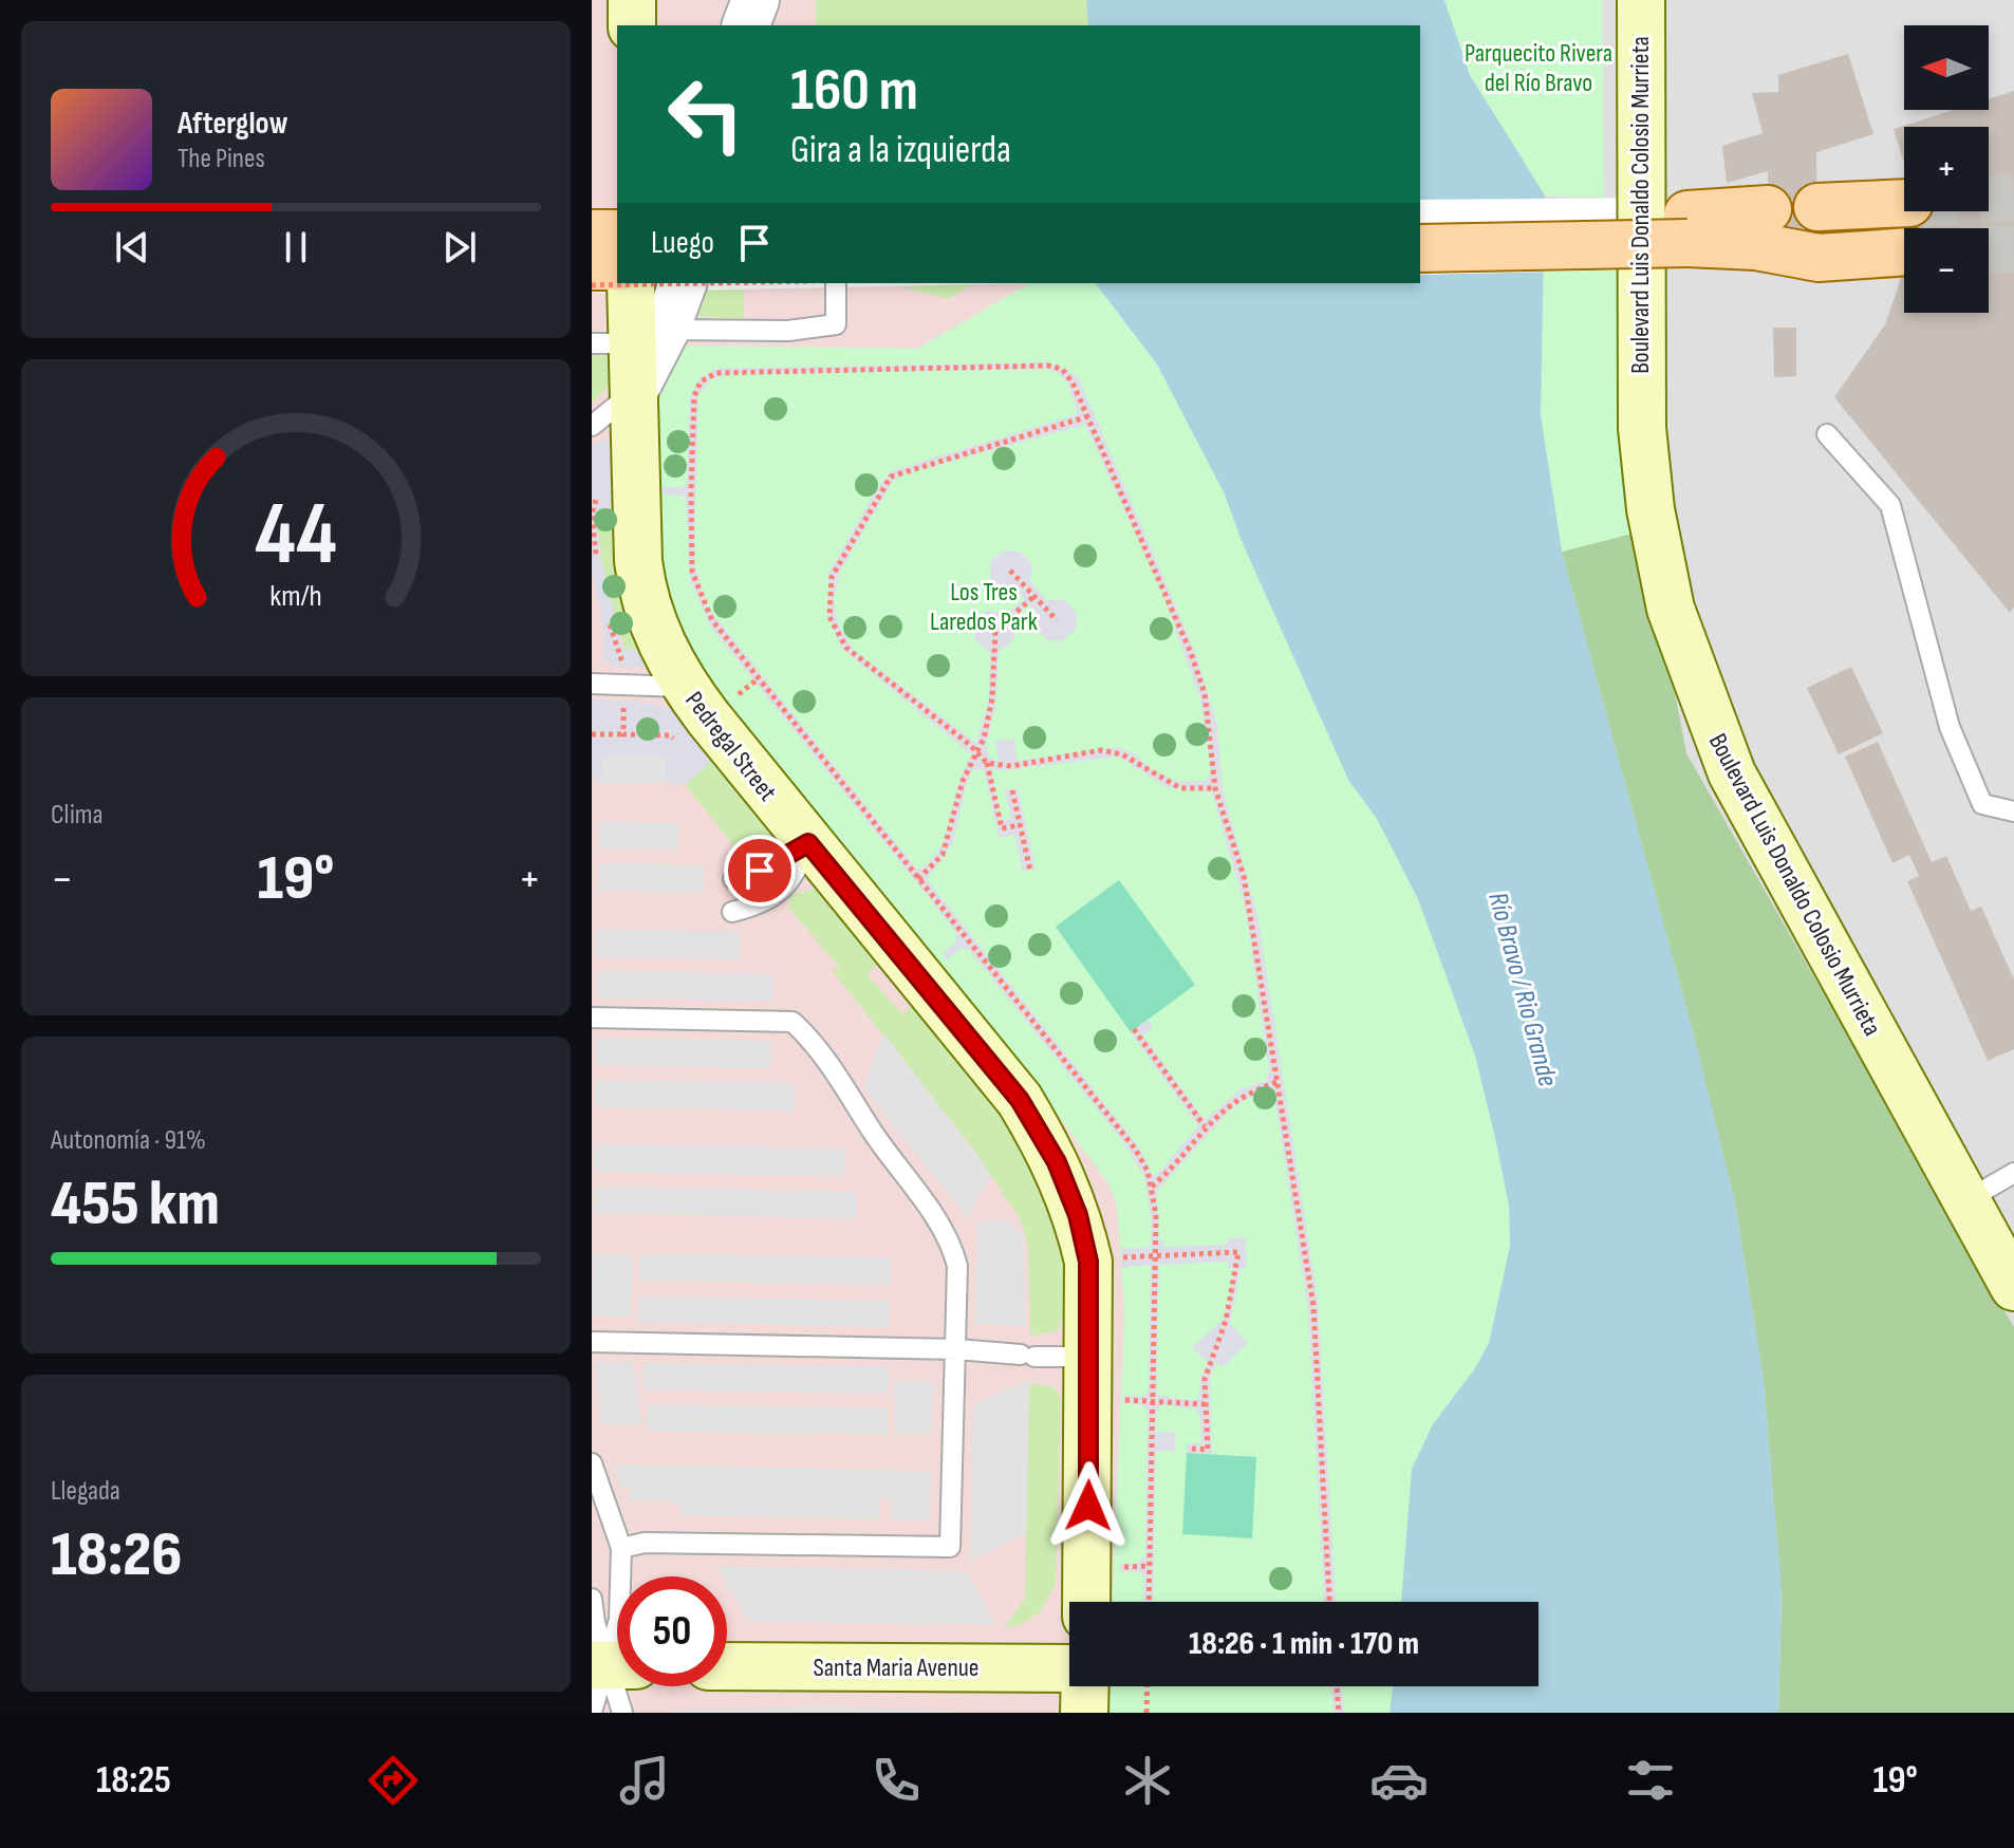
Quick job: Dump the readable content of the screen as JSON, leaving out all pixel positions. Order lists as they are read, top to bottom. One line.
{"streets":{"main road":["Boulevard Luis Donaldo Colosio Murrieta","Pedregal Street","Santa Maria Avenue"]},"water":["Río Bravo / Rio Grande"],"parks":["Parquecito Rivera del Río Bravo","Los Tres Laredos Park"],"north":"left","page":{"map_buttons":["+","−"],"turn":["160 m","Gira a la izquierda"],"song":["Afterglow","The Pines"],"then":"Luego","tile":["Clima",["Autonomía · 91%","455 km"],["Llegada","18:26"]],"heat":["−","19°","+"],"limit":"50","trip":"18:26 · 1 min · 170 m","tabs":["18:25","19°"],"gauge":["44","km/h"]}}
